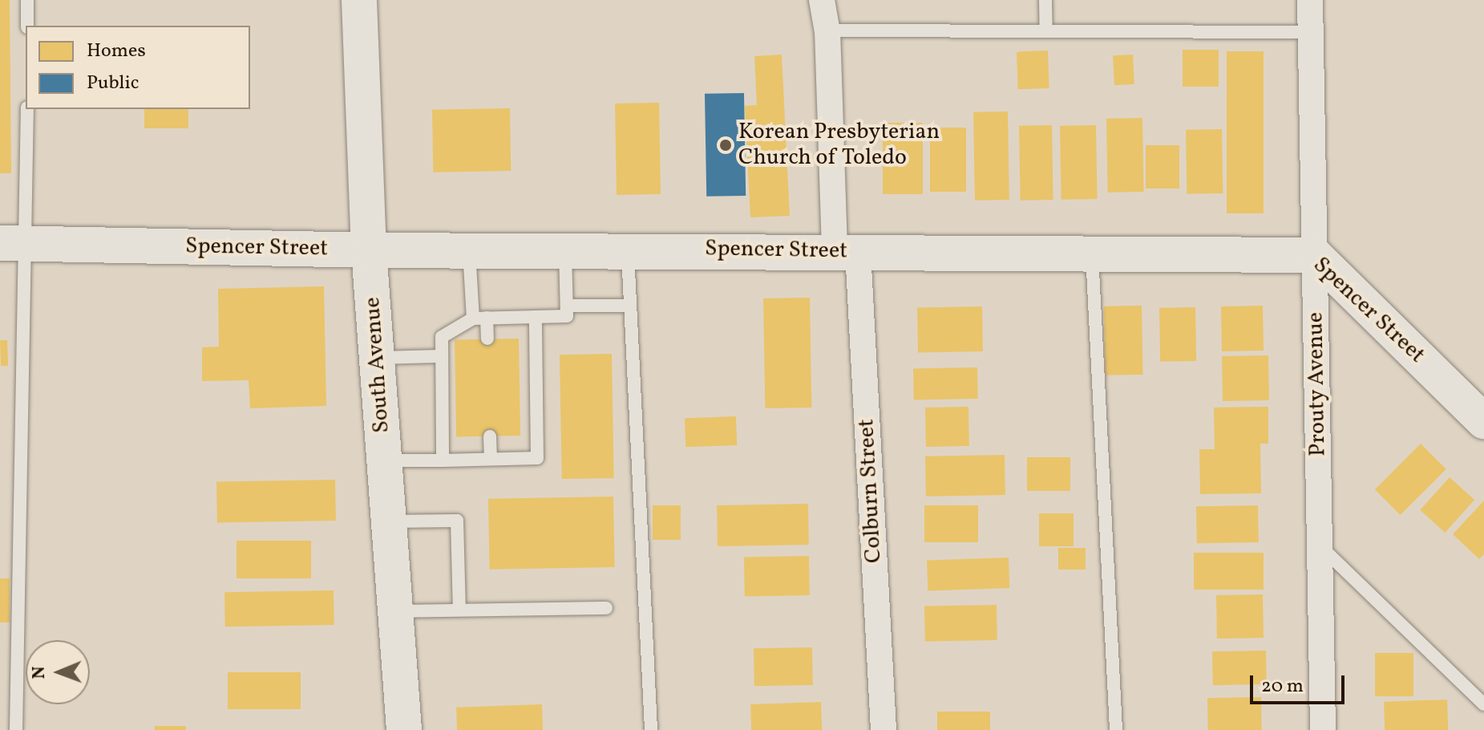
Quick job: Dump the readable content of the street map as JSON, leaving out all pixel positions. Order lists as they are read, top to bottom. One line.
{"streets":{"street":["Spencer Street","South Avenue","Prouty Avenue","Colburn Street"]},"crossings":[["Spencer Street","South Avenue"],["Spencer Street","Prouty Avenue"],["Spencer Street","Colburn Street"]],"places":["Korean Presbyterian Church of Toledo"],"legend":["Homes","Public"],"scale_bar":"20 m","north":"left"}
